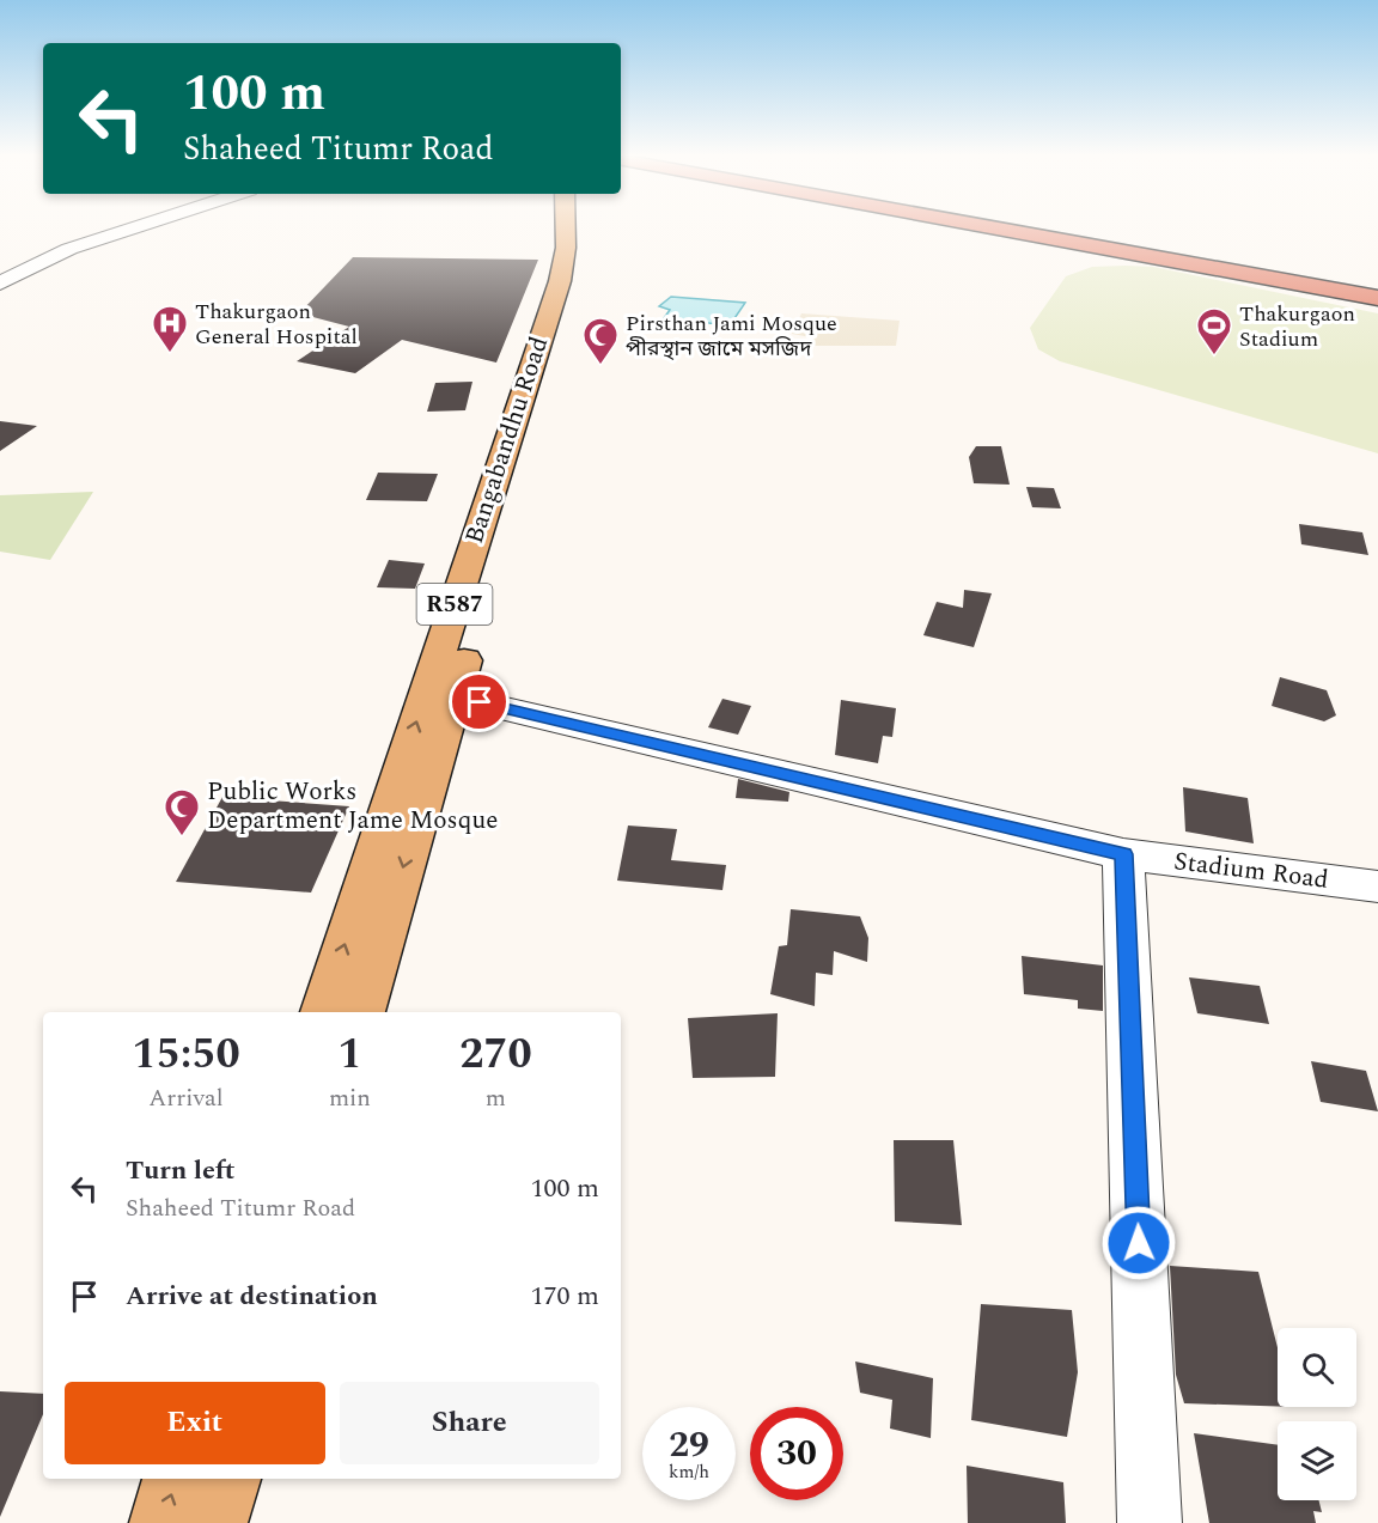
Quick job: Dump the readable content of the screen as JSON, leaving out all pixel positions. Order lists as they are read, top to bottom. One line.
{"streets":{"main road":["Bangabandhu Road","R587"],"street":["Stadium Road"]},"crossings":[["Bangabandhu Road","Stadium Road"]],"places":{"hospital":["Thakurgaon General Hospital"],"sports":["Thakurgaon Stadium"],"mosque":["Pirsthan Jami Mosque পীরস্থান জামে মসজিদ","Public Works Department Jame Mosque"]},"page":{"turn":["100 m","Shaheed Titumr Road"],"eta":["15:50","Arrival","1","min","270","m"],"list":[{"name":"Turn left","note":"Shaheed Titumr Road","value":"100 m"},{"name":"Arrive at destination","value":"170 m"}],"buttons":["Exit","Share"],"speed":"29 km/h","limit":"30"}}
